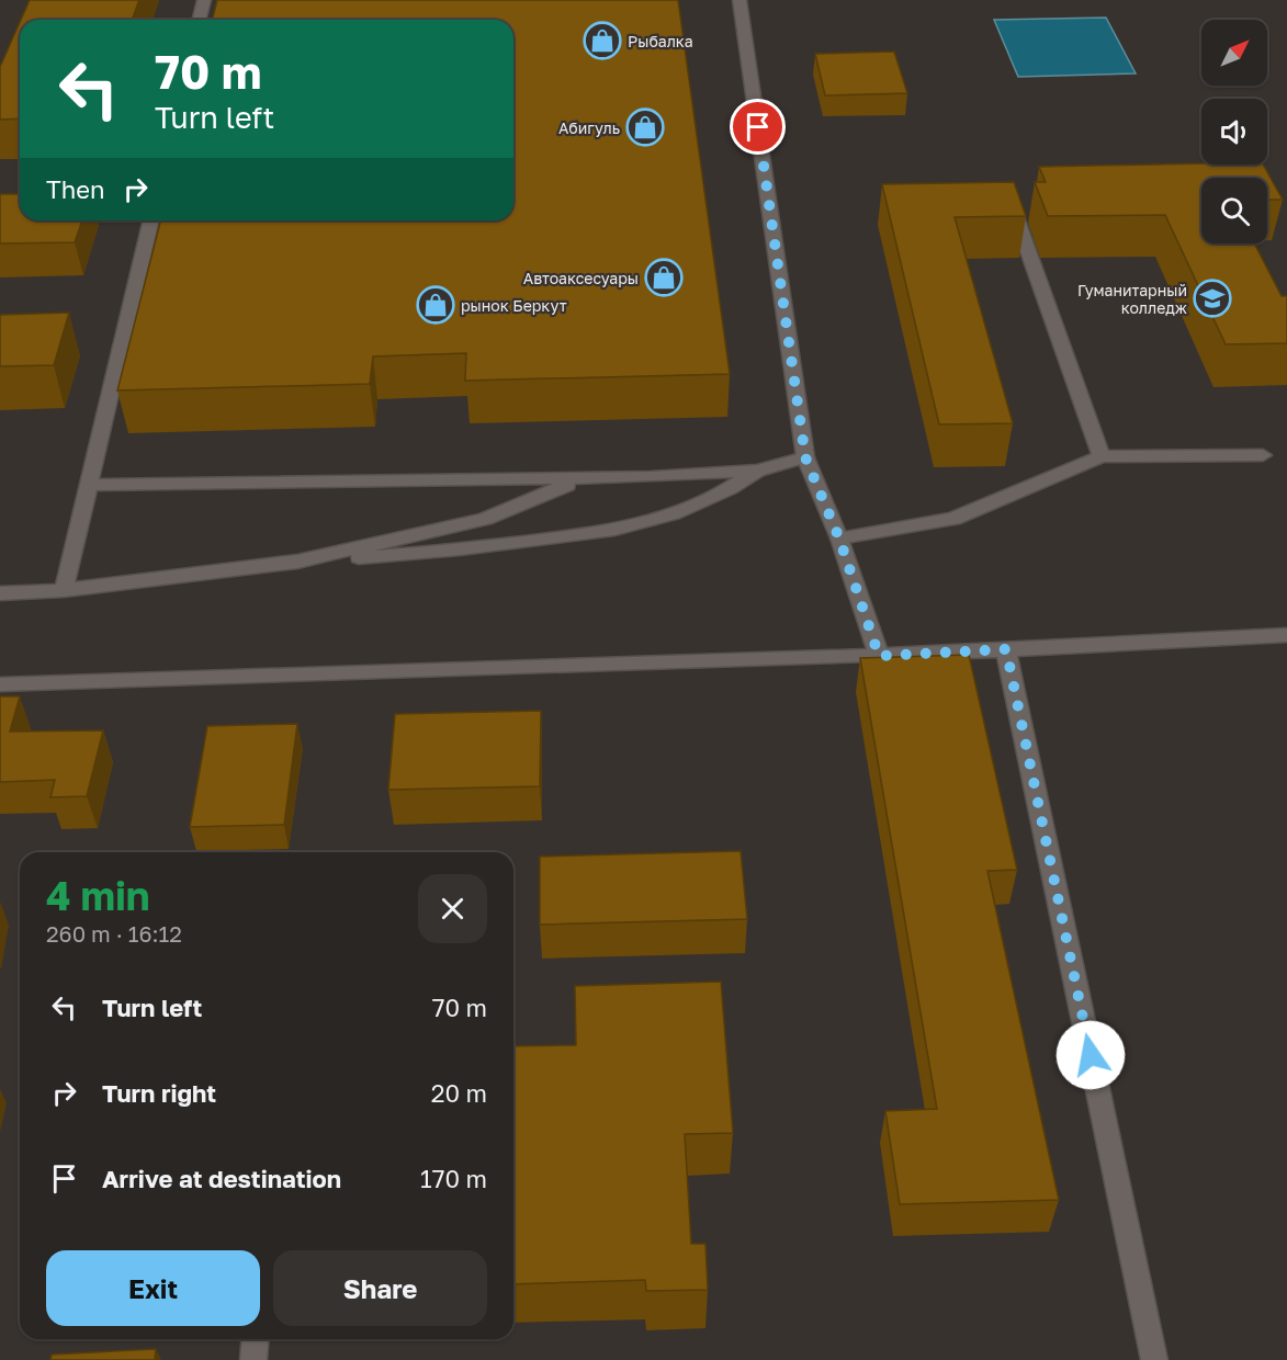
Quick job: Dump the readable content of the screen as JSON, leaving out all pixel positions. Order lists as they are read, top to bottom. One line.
{"places":{"shop":["Рыбалка","Абигуль","Автоаксесуары","рынок Беркут"],"school or university":["Гуманитарный колледж"]},"north":"top right","page":{"turn":["70 m","Turn left"],"then":"Then","heading":["4 min","260 m · 16:12"],"list":[{"name":"Turn left","value":"70 m"},{"name":"Turn right","value":"20 m"},{"name":"Arrive at destination","value":"170 m"}],"buttons":["Exit","Share"]}}
